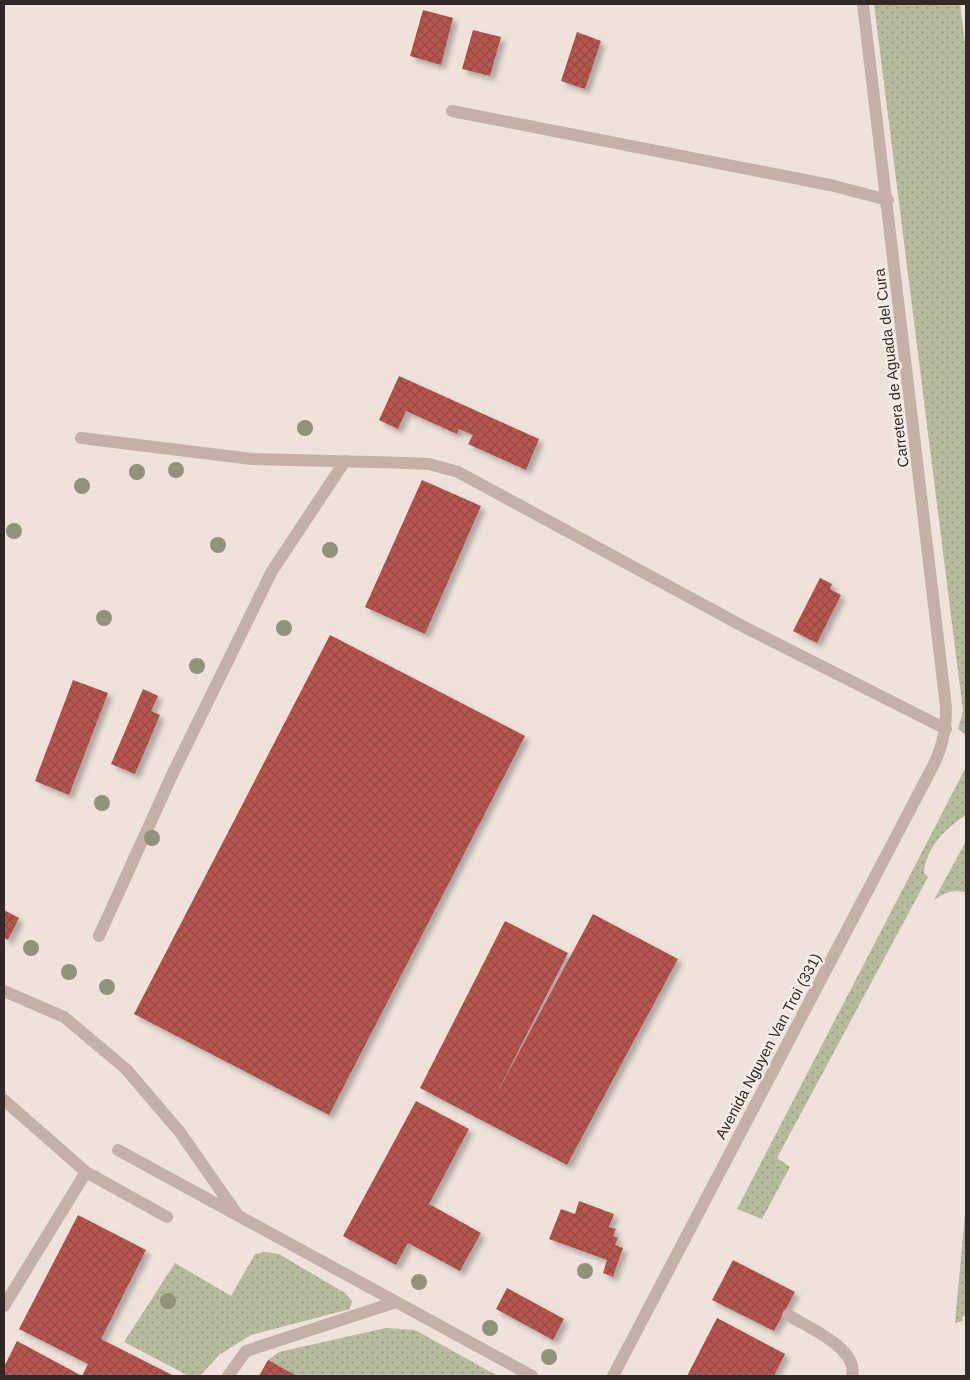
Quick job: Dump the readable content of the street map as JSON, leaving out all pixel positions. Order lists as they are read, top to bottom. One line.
{"streets":{"street":["Carretera de Aguada del Cura","Avenida Nguyen Van Troi (331)"]},"crossings":[["Carretera de Aguada del Cura","Avenida Nguyen Van Troi (331)"]]}
